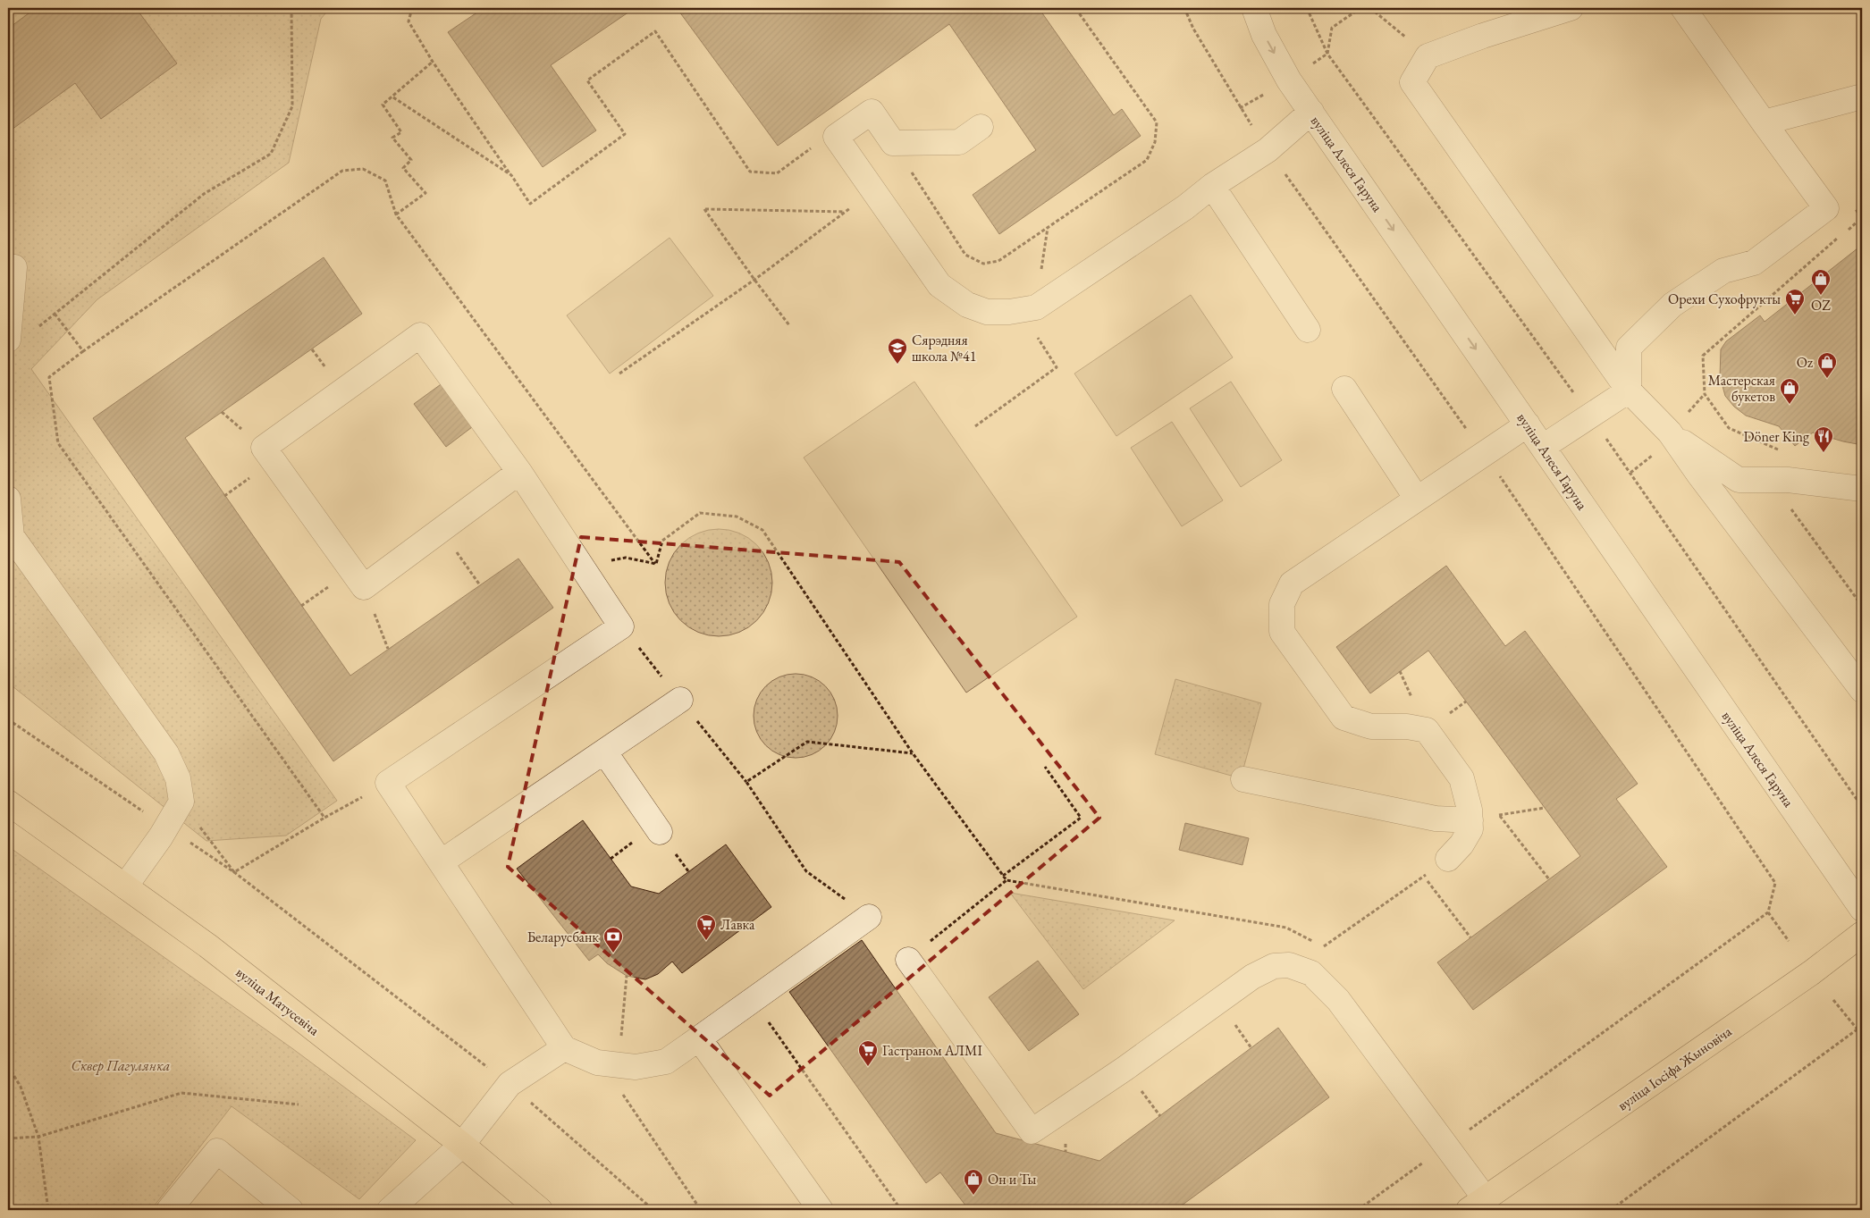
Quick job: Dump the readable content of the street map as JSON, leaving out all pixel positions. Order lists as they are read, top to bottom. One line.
{"streets":{"main road":["вуліца Матусевіча","вуліца Іосіфа Жыновіча"],"street":["вуліца Алеся Гаруна"]},"parks":["Сквер Пагулянка"],"places":{"shop":["OZ","Oz","Мастерская букетов","Он и Ты"],"supermarket":["Орехи Сухофрукты","Лавка","Гастраном АЛМІ"],"school or university":["Сярэдняя школа №41"],"restaurant":["Döner King"],"bank":["Беларусбанк"]}}
